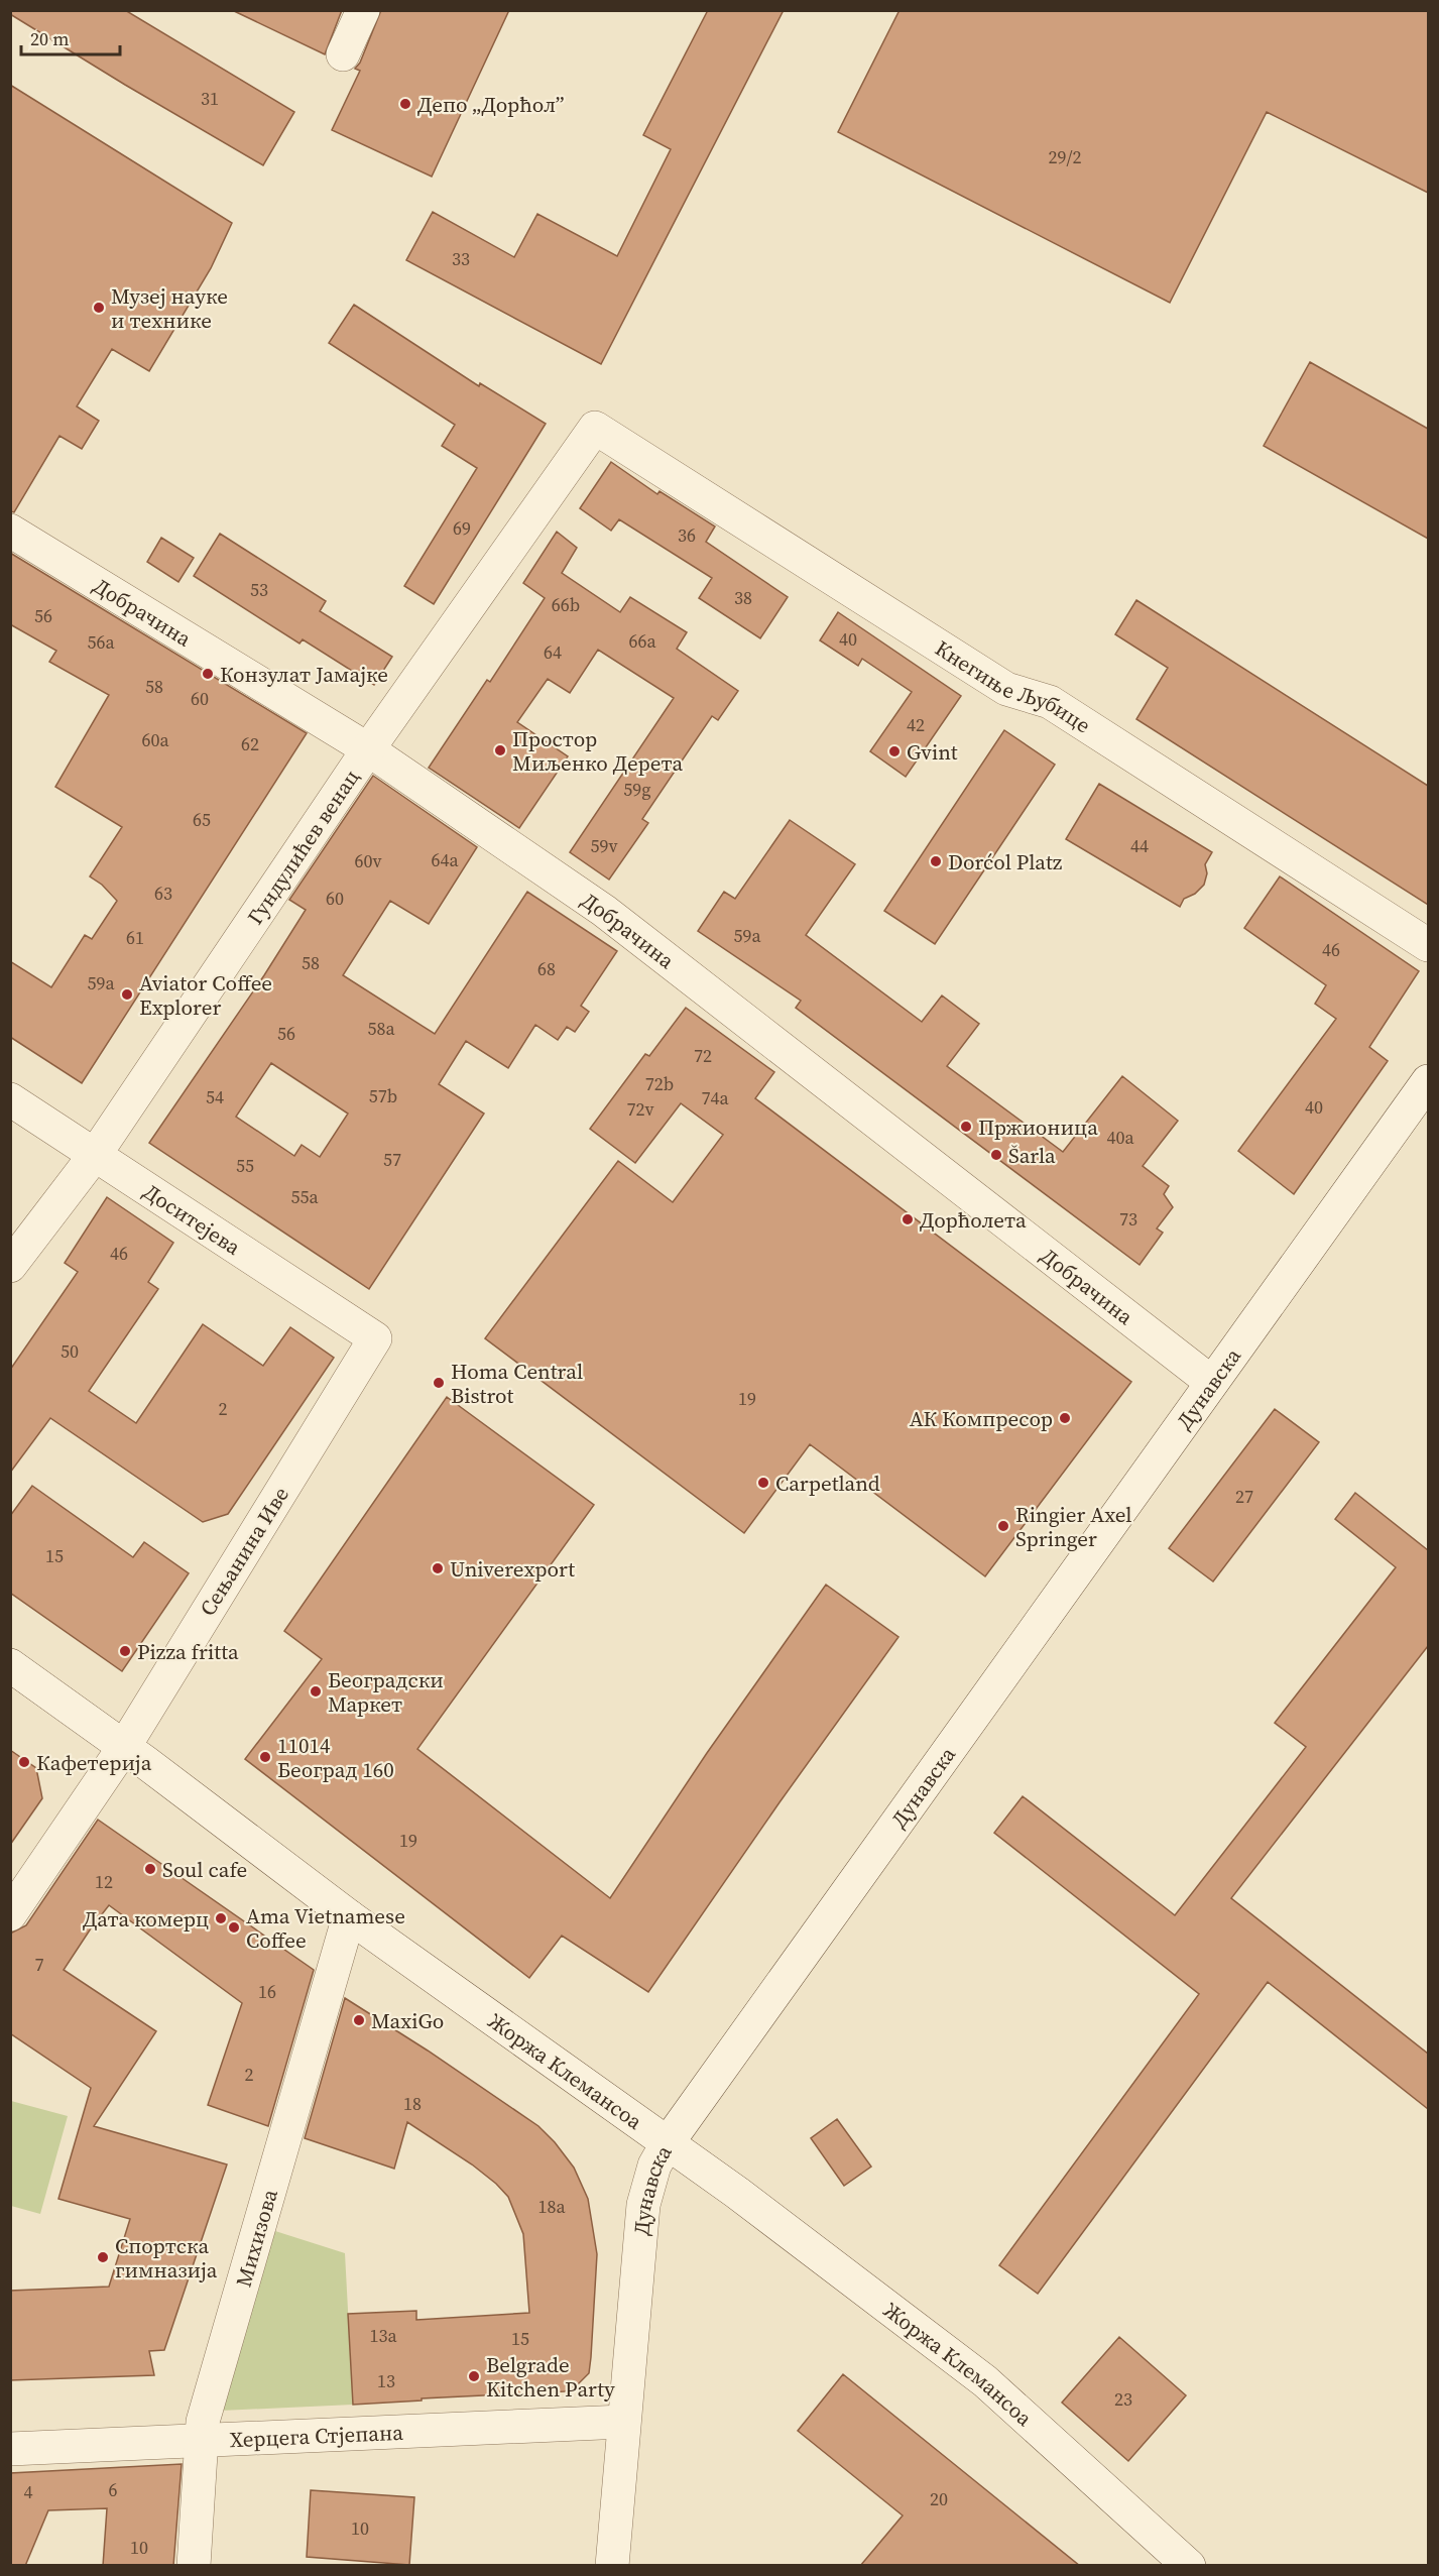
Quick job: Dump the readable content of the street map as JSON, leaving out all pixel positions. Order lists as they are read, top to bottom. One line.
{"streets":{"street":["Добрачина","Кнегиње Љубице","Гундулићев венац","Доситејева","Дунавска","Сењанина Иве","Жоржа Клемансоа","Михизова","Херцега Стјепана"]},"crossings":[["Добрачина","Гундулићев венац"],["Добрачина","Дунавска"],["Кнегиње Љубице","Гундулићев венац"],["Гундулићев венац","Доситејева"],["Доситејева","Сењанина Иве"],["Дунавска","Жоржа Клемансоа"],["Дунавска","Херцега Стјепана"],["Сењанина Иве","Жоржа Клемансоа"],["Жоржа Клемансоа","Михизова"],["Михизова","Херцега Стјепана"]],"places":["Депо „Дорћол”","Музеј науке и технике","Конзулат Јамајке","Простор Миљенко Дерета","Gvint","Dorćol Platz","Aviator Coffee Explorer","Пржионица","Šarla","Дорћолета","Homa Central Bistrot","АК Компресор","Carpetland","Ringier Axel Springer","Univerexport","Pizza fritta","Београдски Маркет","11014 Београд 160","Кафетерија","Soul cafe","Дата комерц","Ama Vietnamese Coffee","MaxiGo","Спортска гимназија","Belgrade Kitchen Party"],"house_numbers":["31","29/2","33","69","36","53","38","66b","56","40","66a","56a","64","58","60","42","60a","62","59g","65","59v","44","64a","60v","63","60","59a","61","46","58","68","59a","58a","56","72","72b","57b","54","74a","40","72v","40a","57","55","55a","73","46","50","19","2","27","15","19","12","7","16","2","18","18a","13a","15","13","23","6","4","20","10","10"],"scale_bar":"20 m"}
